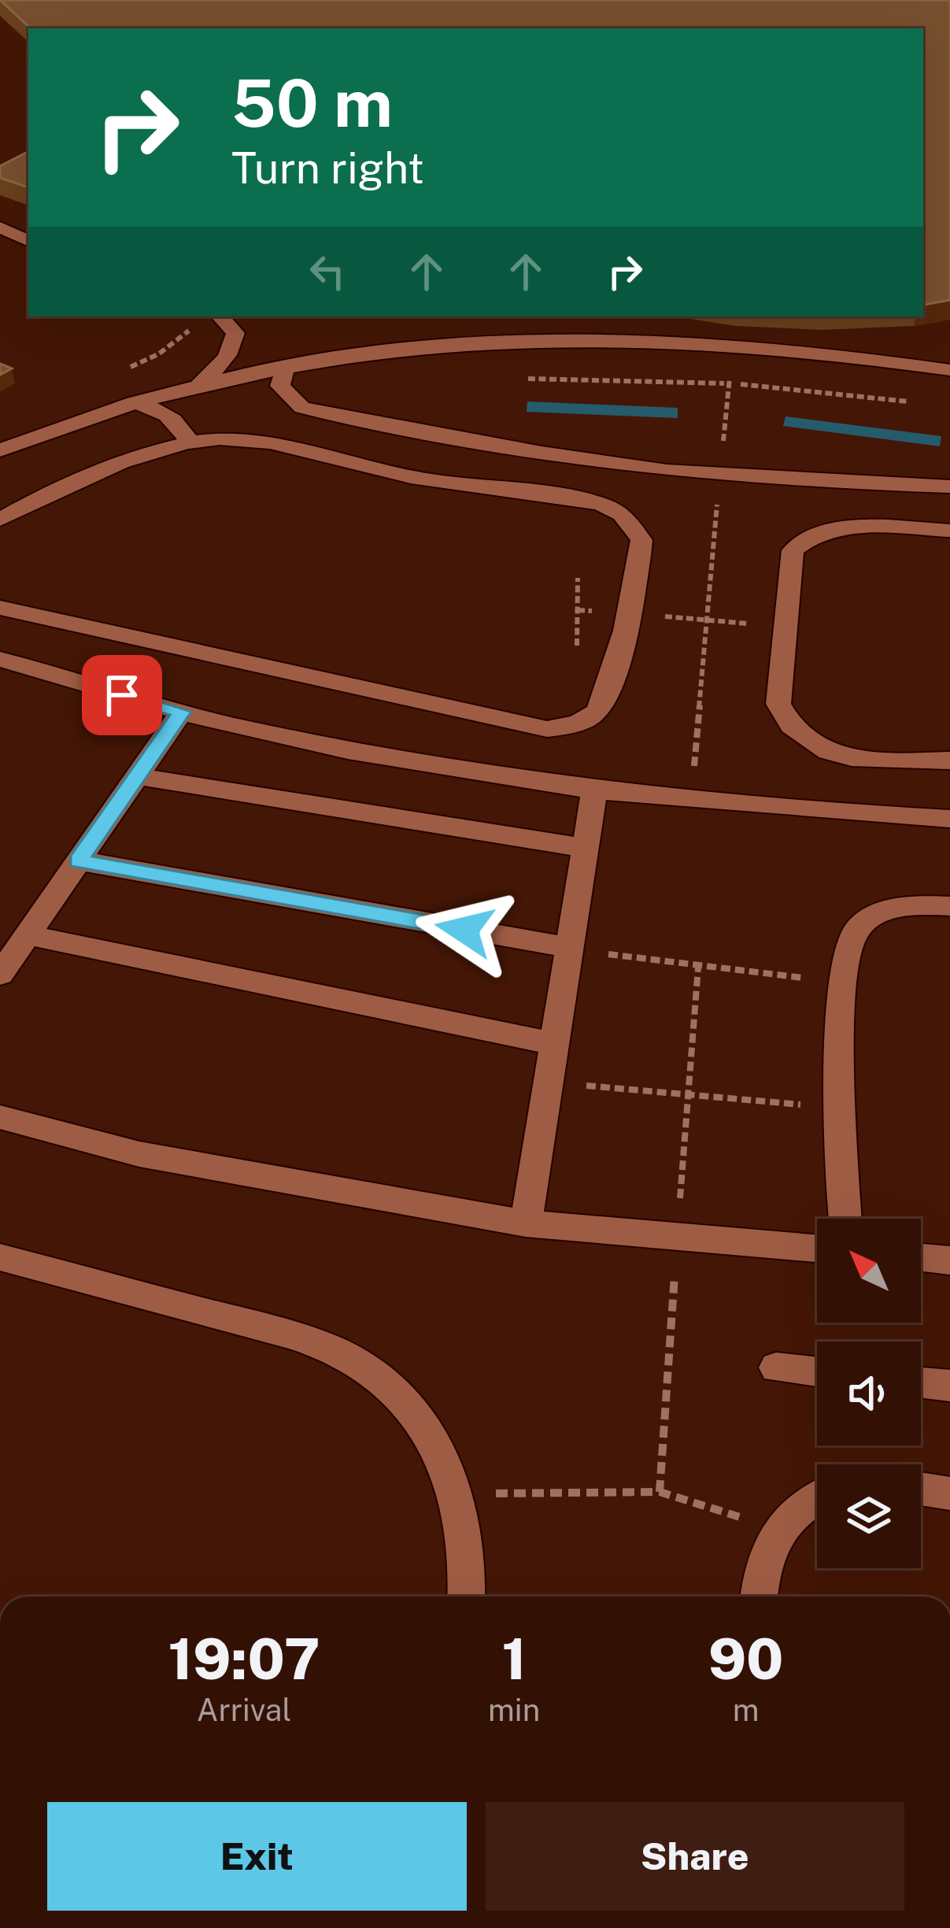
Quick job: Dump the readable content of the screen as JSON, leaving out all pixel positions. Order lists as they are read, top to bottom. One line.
{"north":"top left","page":{"turn":["50 m","Turn right"],"eta":["19:07","Arrival","1","min","90","m"],"buttons":["Exit","Share"]}}
